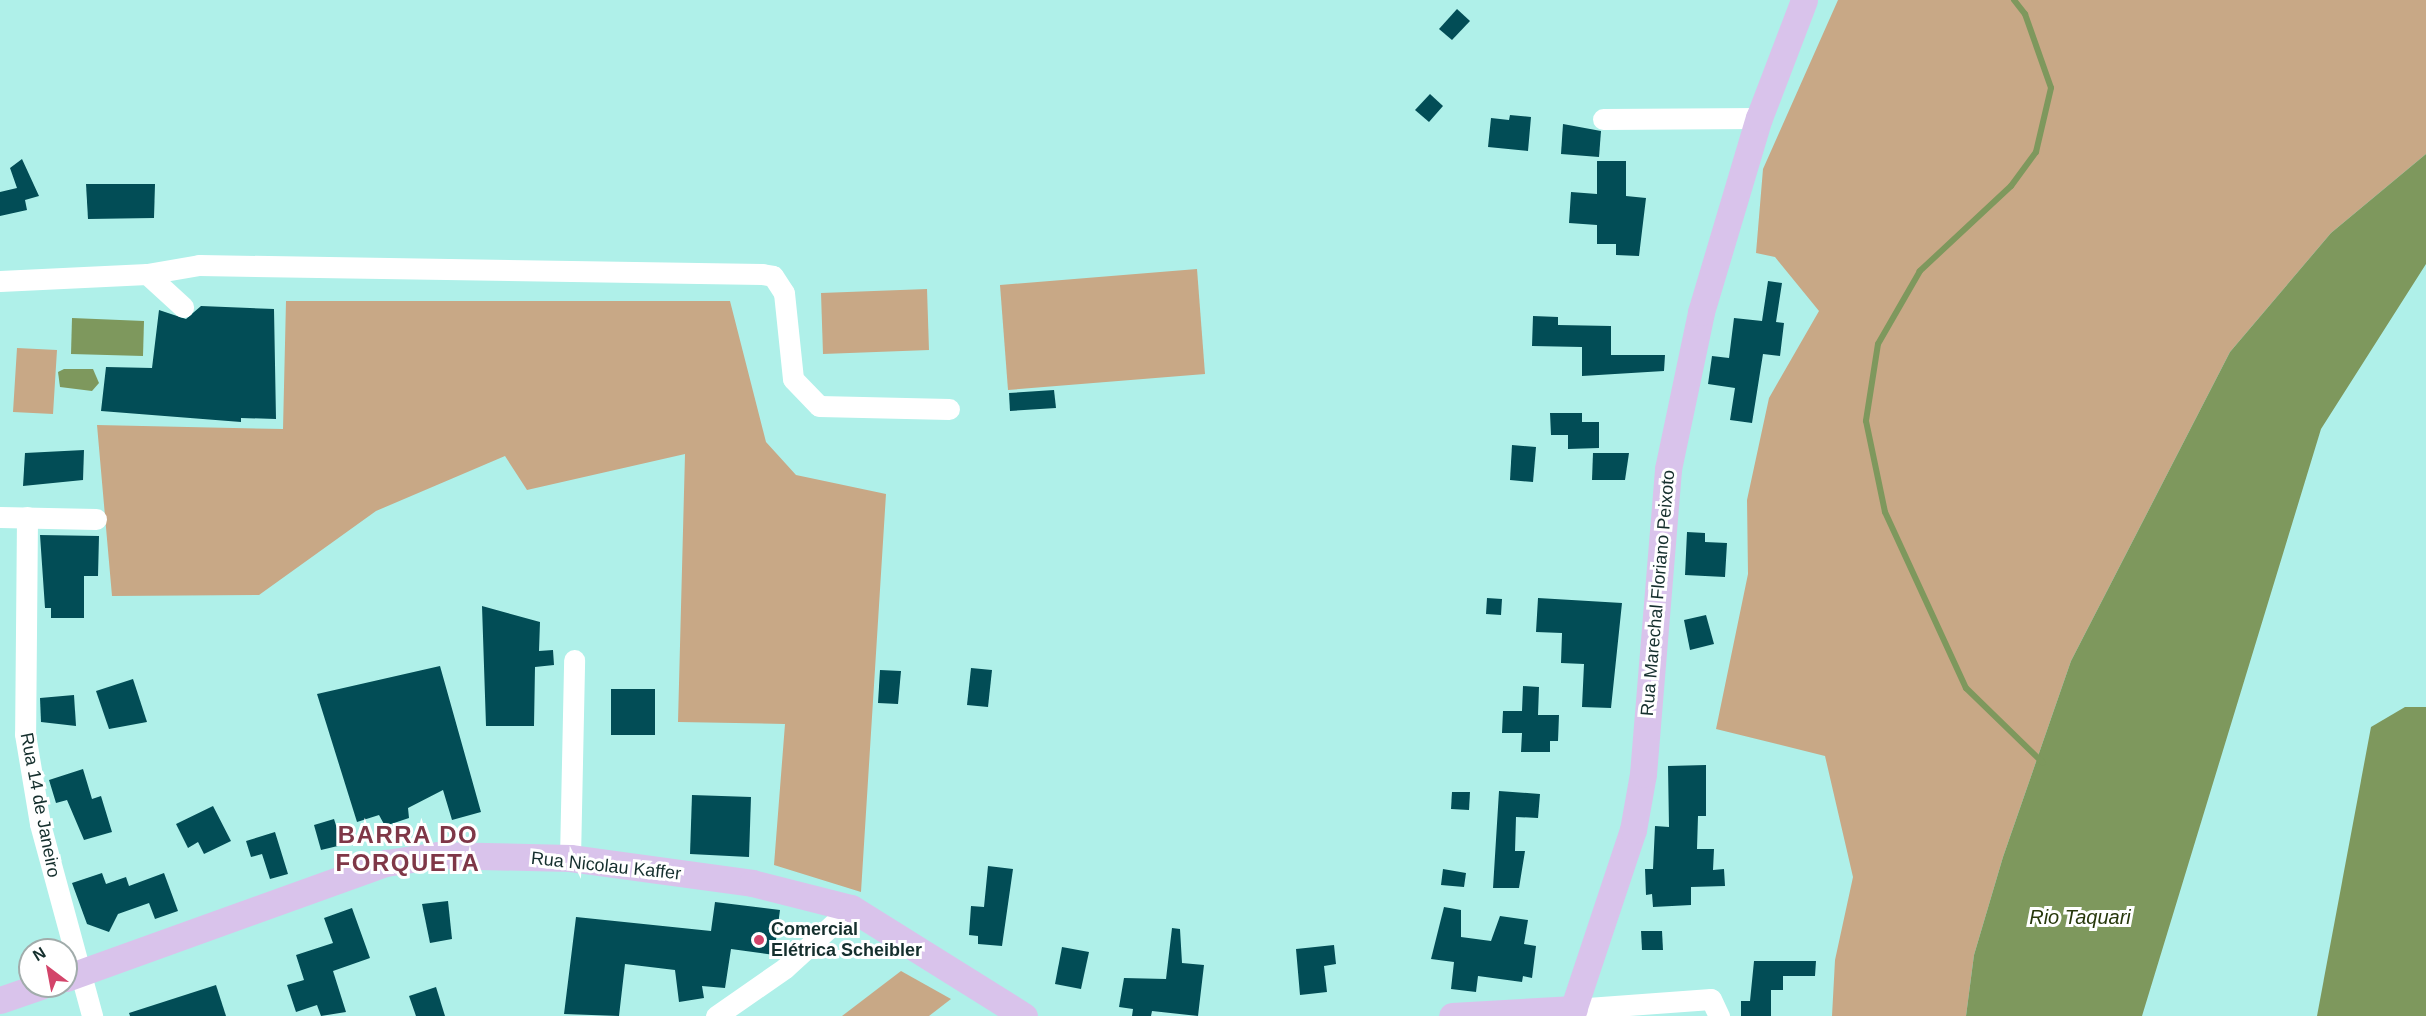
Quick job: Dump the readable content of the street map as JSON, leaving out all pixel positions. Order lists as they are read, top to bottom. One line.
{"streets":{"main road":["Rua Marechal Floriano Peixoto","Rua Nicolau Kaffer"],"street":["Rua 14 de Janeiro"]},"districts":["BARRA DO FORQUETA"],"water":["Rio Taquari"],"places":["Comercial Elétrica Scheibler"],"north":"top left"}
